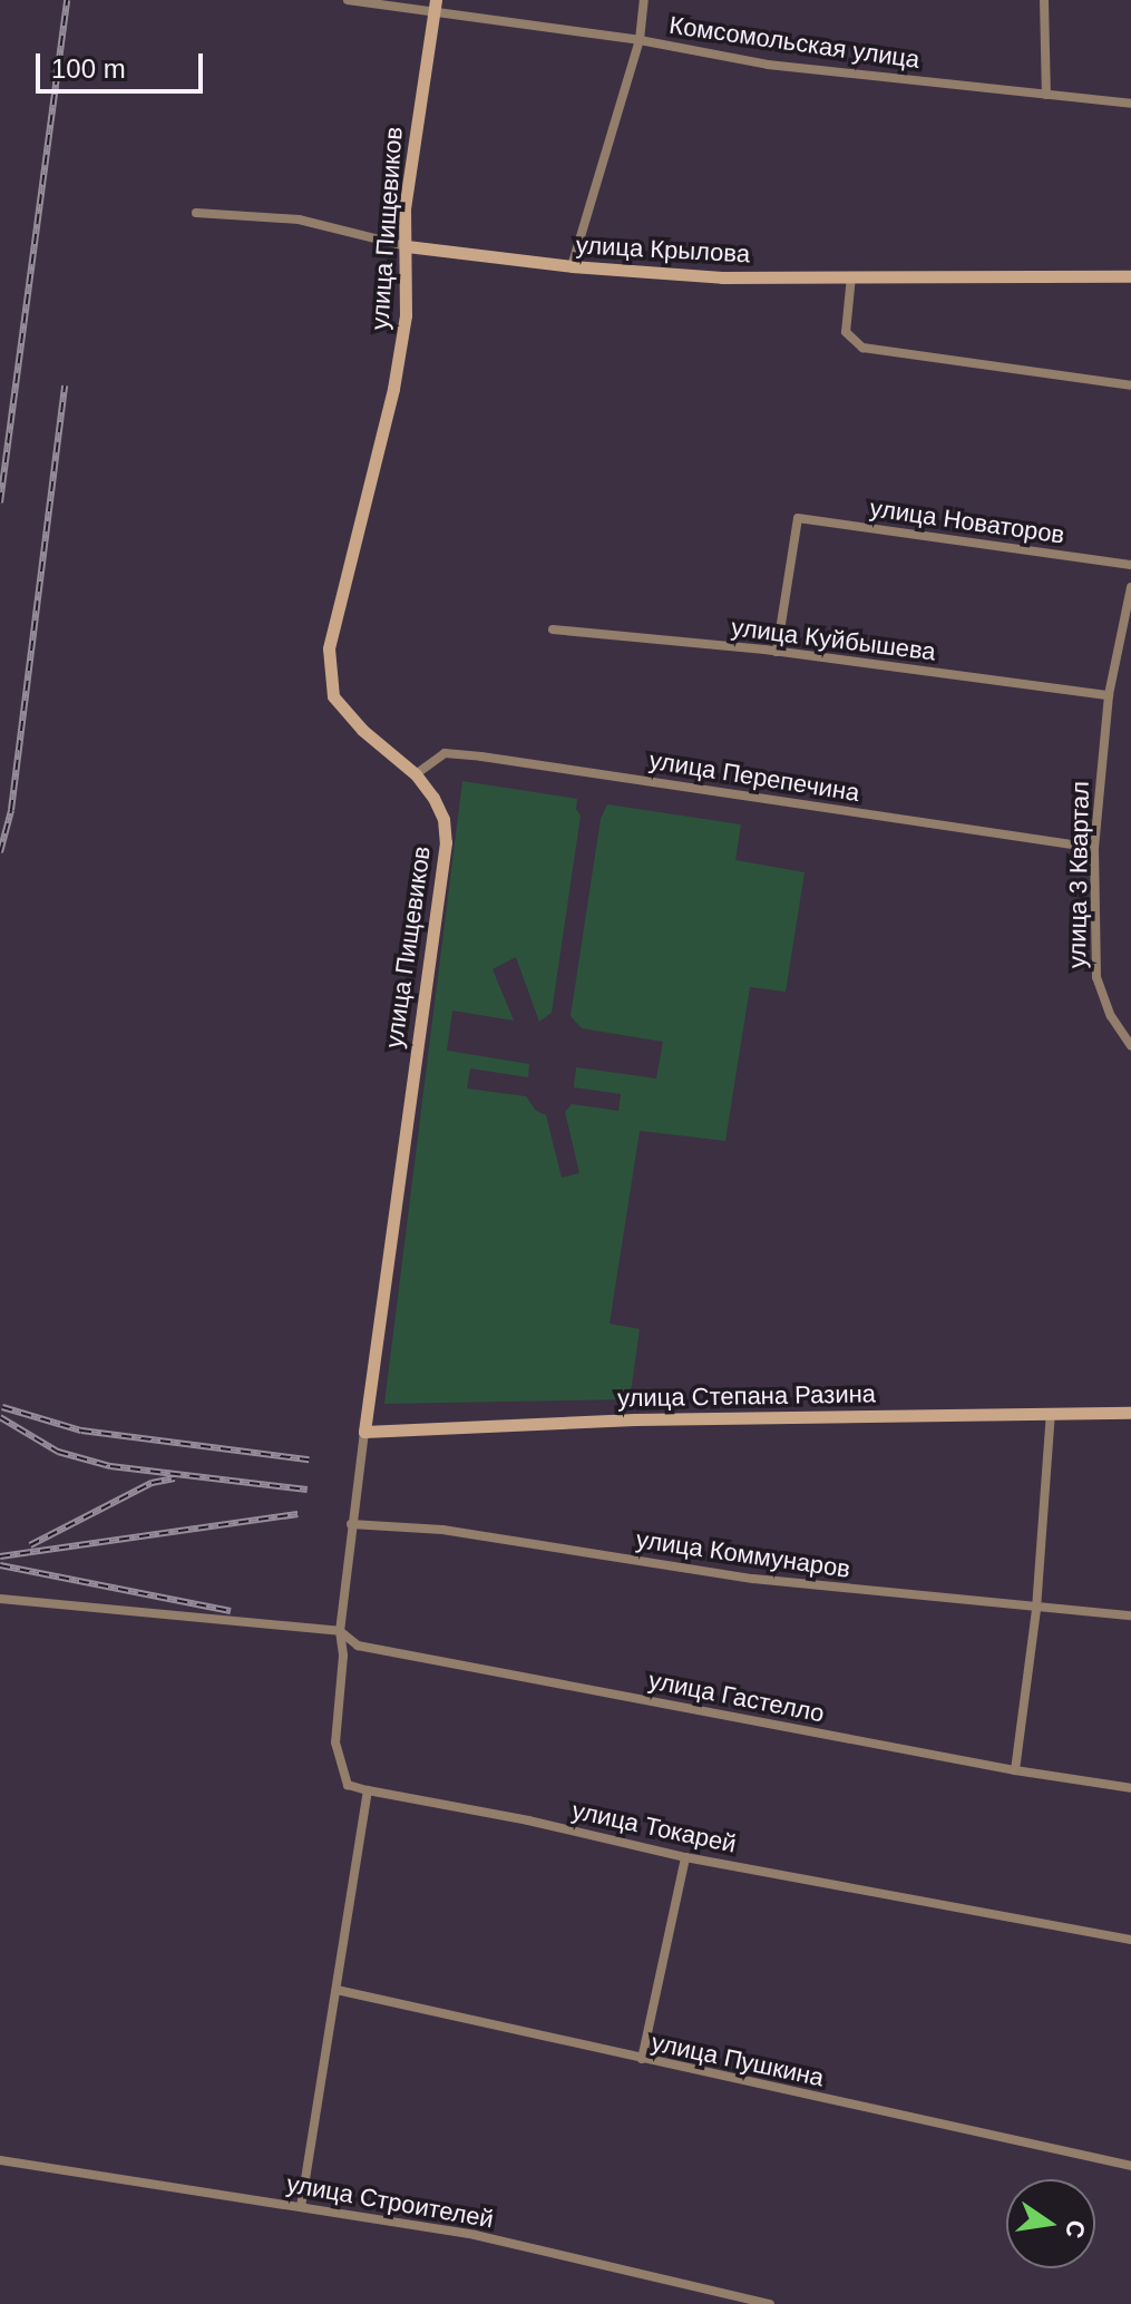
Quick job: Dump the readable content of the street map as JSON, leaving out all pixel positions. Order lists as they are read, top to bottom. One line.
{"streets":{"main road":["улица Пищевиков","улица Крылова","улица Степана Разина"],"street":["Комсомольская улица","улица Новаторов","улица Куйбышева","улица Перепечина","улица 3 Квартал","улица Коммунаров","улица Гастелло","улица Токарей","улица Пушкина","улица Строителей"]},"crossings":[["Комсомольская улица","улица Пищевиков"],["улица Пищевиков","улица Крылова"],["улица Пищевиков","улица Перепечина"],["улица Пищевиков","улица Степана Разина"],["улица Пищевиков","улица Коммунаров"],["улица Пищевиков","улица Гастелло"],["улица Пищевиков","улица Токарей"],["улица Новаторов","улица Куйбышева"],["улица Куйбышева","улица 3 Квартал"],["улица Перепечина","улица 3 Квартал"]],"scale_bar":"100 m","north":"right"}
